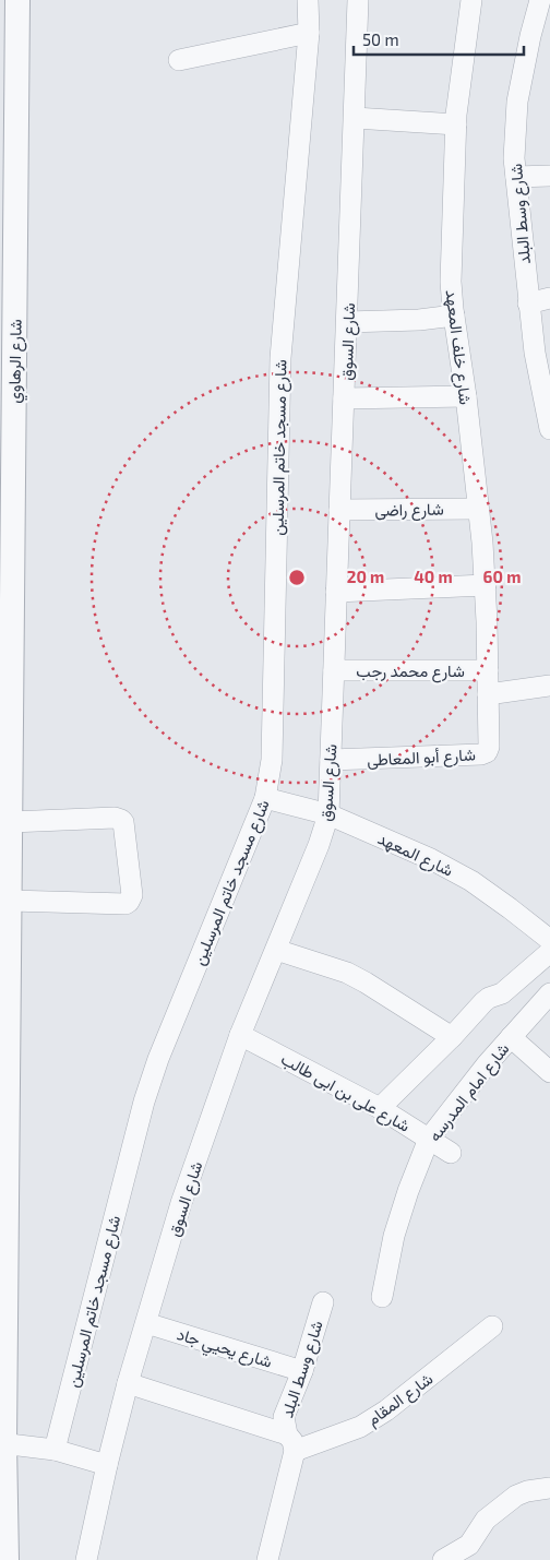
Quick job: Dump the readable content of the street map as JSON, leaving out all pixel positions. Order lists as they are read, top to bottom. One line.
{"streets":{"street":["شارع وسط البلد","شارع السوق","شارع خلف المعهد","شارع الرهاوي","شارع مسجد خاتم المرسلين","شارع راضى","شارع محمد رجب","شارع أبو المعاطى","شارع المعهد","شارع على بن ابى طالب","شارع امام المدرسه","شارع يحيي جاد","شارع المقام"]},"crossings":[["شارع وسط البلد","شارع يحيي جاد"],["شارع وسط البلد","شارع المقام"],["شارع السوق","شارع راضى"],["شارع السوق","شارع محمد رجب"],["شارع السوق","شارع أبو المعاطى"],["شارع السوق","شارع المعهد"],["شارع السوق","شارع على بن ابى طالب"],["شارع السوق","شارع يحيي جاد"],["شارع خلف المعهد","شارع راضى"],["شارع خلف المعهد","شارع محمد رجب"],["شارع خلف المعهد","شارع أبو المعاطى"],["شارع مسجد خاتم المرسلين","شارع المعهد"],["شارع على بن ابى طالب","شارع امام المدرسه"]],"scale_bar":"50 m","rings":["20 m","40 m","60 m"]}
